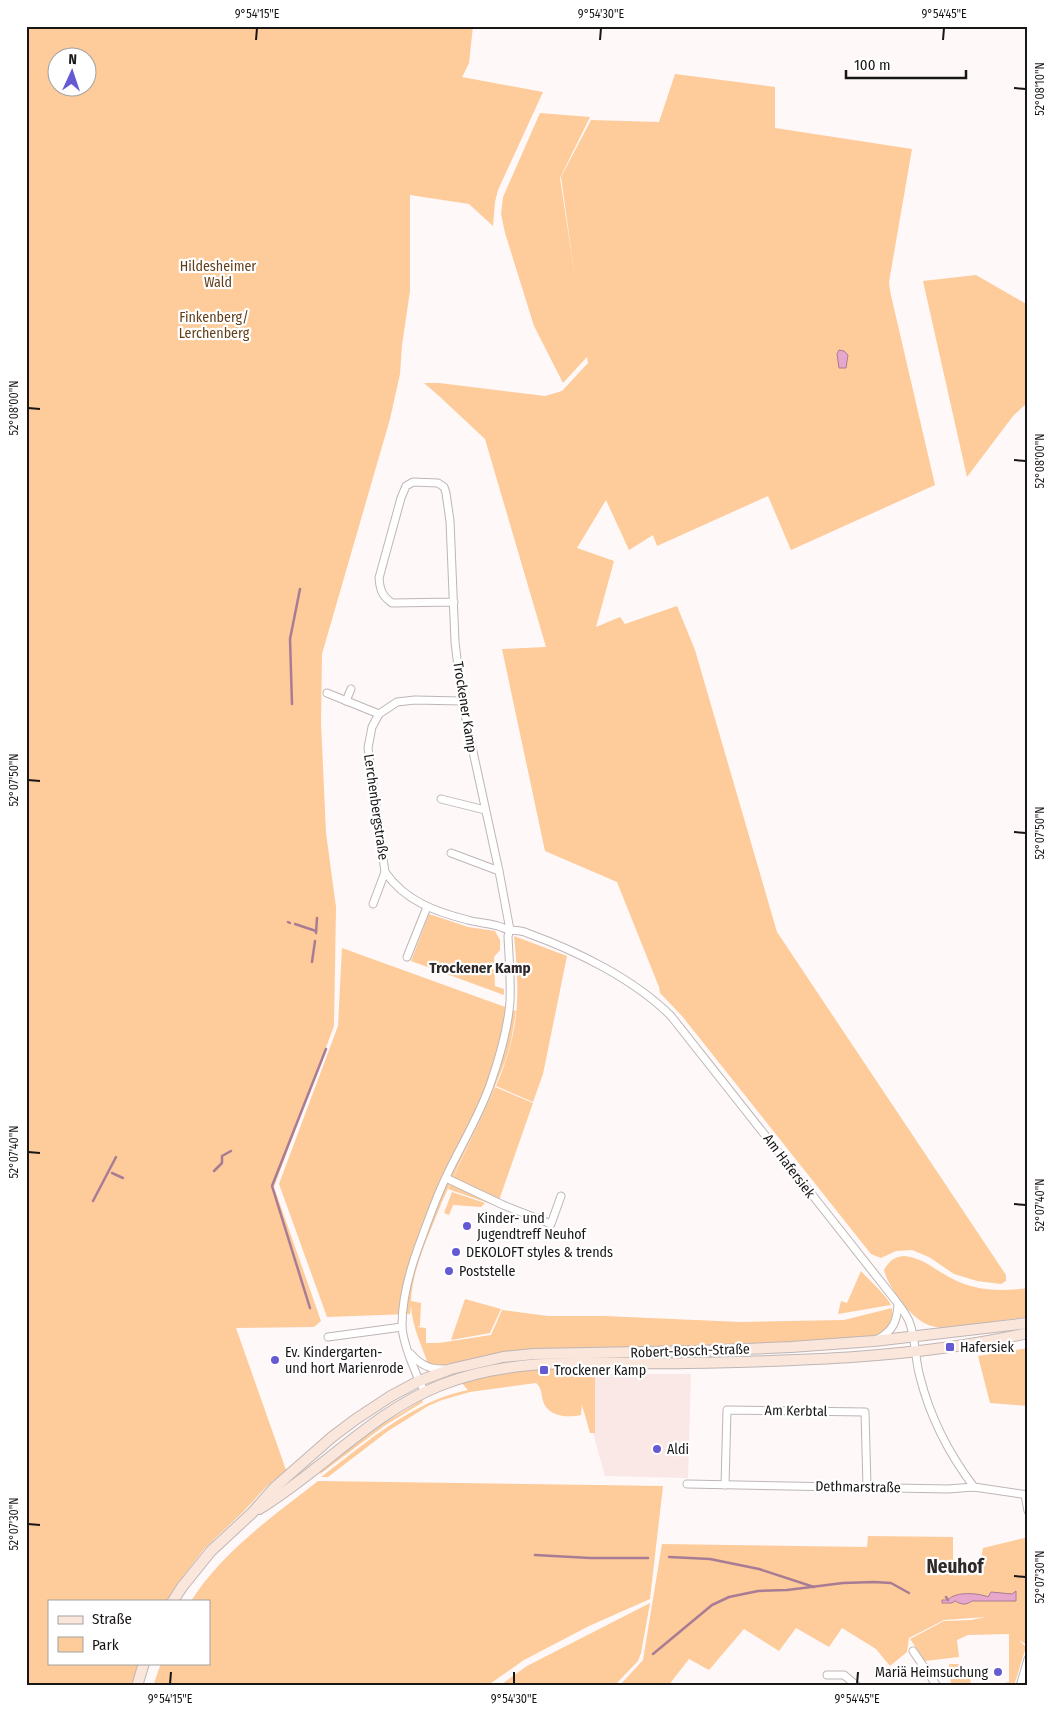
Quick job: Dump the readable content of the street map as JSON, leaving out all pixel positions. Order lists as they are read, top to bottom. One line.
{"streets":{"main road":["Robert-Bosch-Straße"],"street":["Trockener Kamp","Lerchenbergstraße","Am Hafersiek","Am Kerbtal","Dethmarstraße"]},"crossings":[["Trockener Kamp","Lerchenbergstraße"],["Trockener Kamp","Am Hafersiek"],["Trockener Kamp","Robert-Bosch-Straße"],["Lerchenbergstraße","Am Hafersiek"],["Am Hafersiek","Robert-Bosch-Straße"],["Am Hafersiek","Dethmarstraße"],["Am Kerbtal","Dethmarstraße"]],"districts":["Trockener Kamp","Neuhof"],"parks":["Hildesheimer Wald","Finkenberg/ Lerchenberg"],"places":{"other":["Kinder- und Jugendtreff Neuhof","DEKOLOFT styles & trends","Poststelle","Ev. Kindergarten- und hort Marienrode","Aldi","Mariä Heimsuchung"],"transit":["Hafersiek","Trockener Kamp"]},"legend":["Straße","Park"],"scale_bar":"100 m","north":"top","coordinates":["9°54'15\"E","9°54'30\"E","9°54'45\"E","52°08'10\"N","52°08'00\"N","52°07'50\"N","52°07'40\"N","52°07'30\"N"]}
